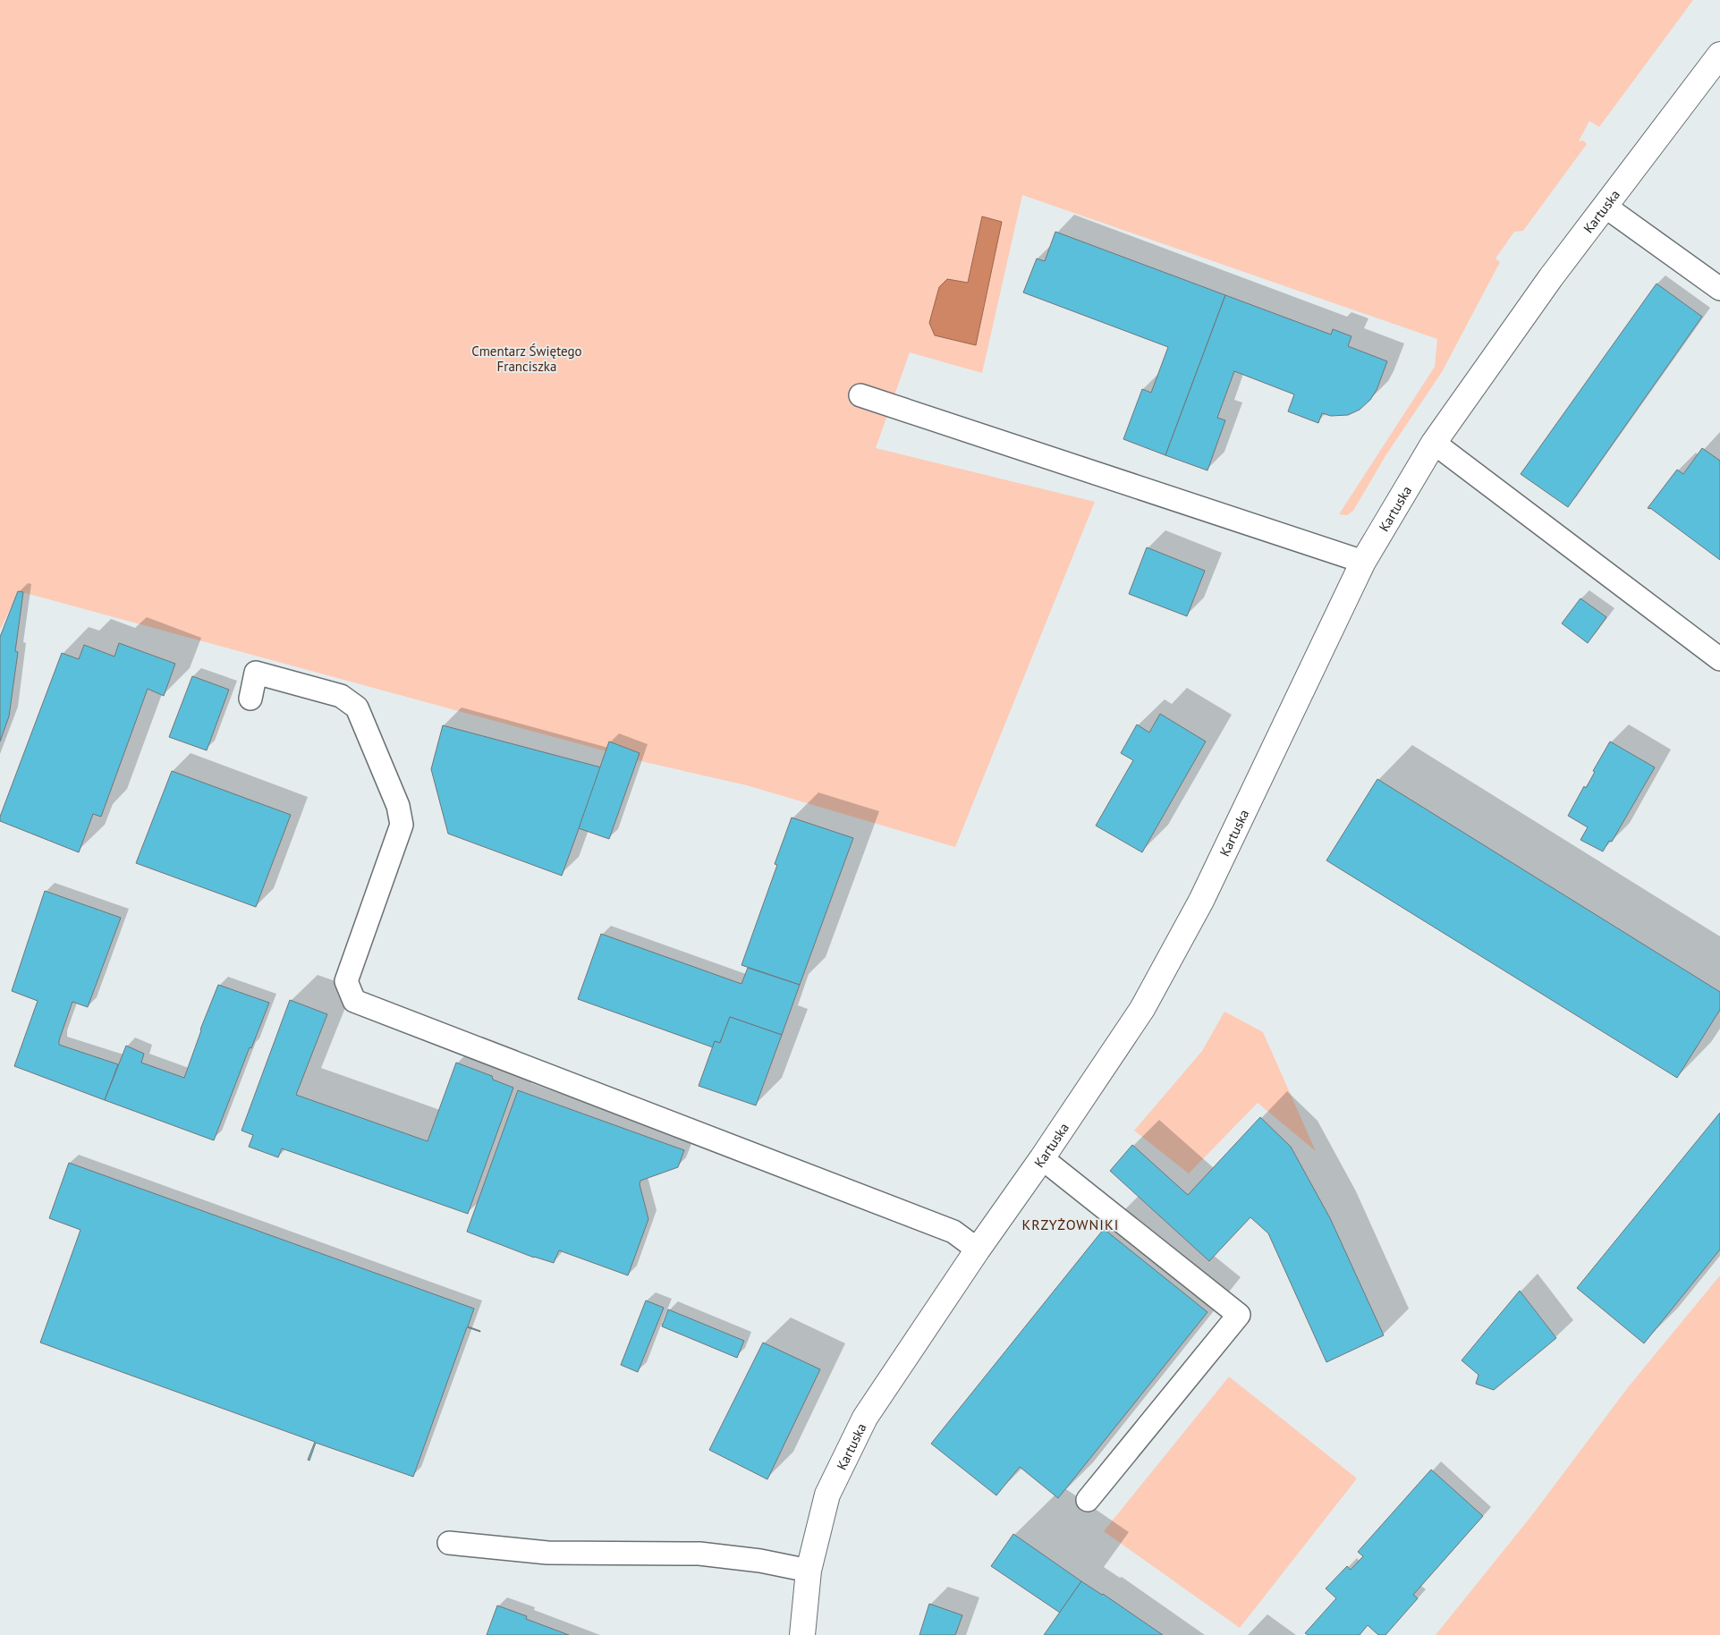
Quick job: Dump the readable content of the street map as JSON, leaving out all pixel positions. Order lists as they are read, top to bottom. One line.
{"streets":{"street":["Kartuska"]},"districts":["KRZYŻOWNIKI"],"parks":["Cmentarz Świętego Franciszka"]}
